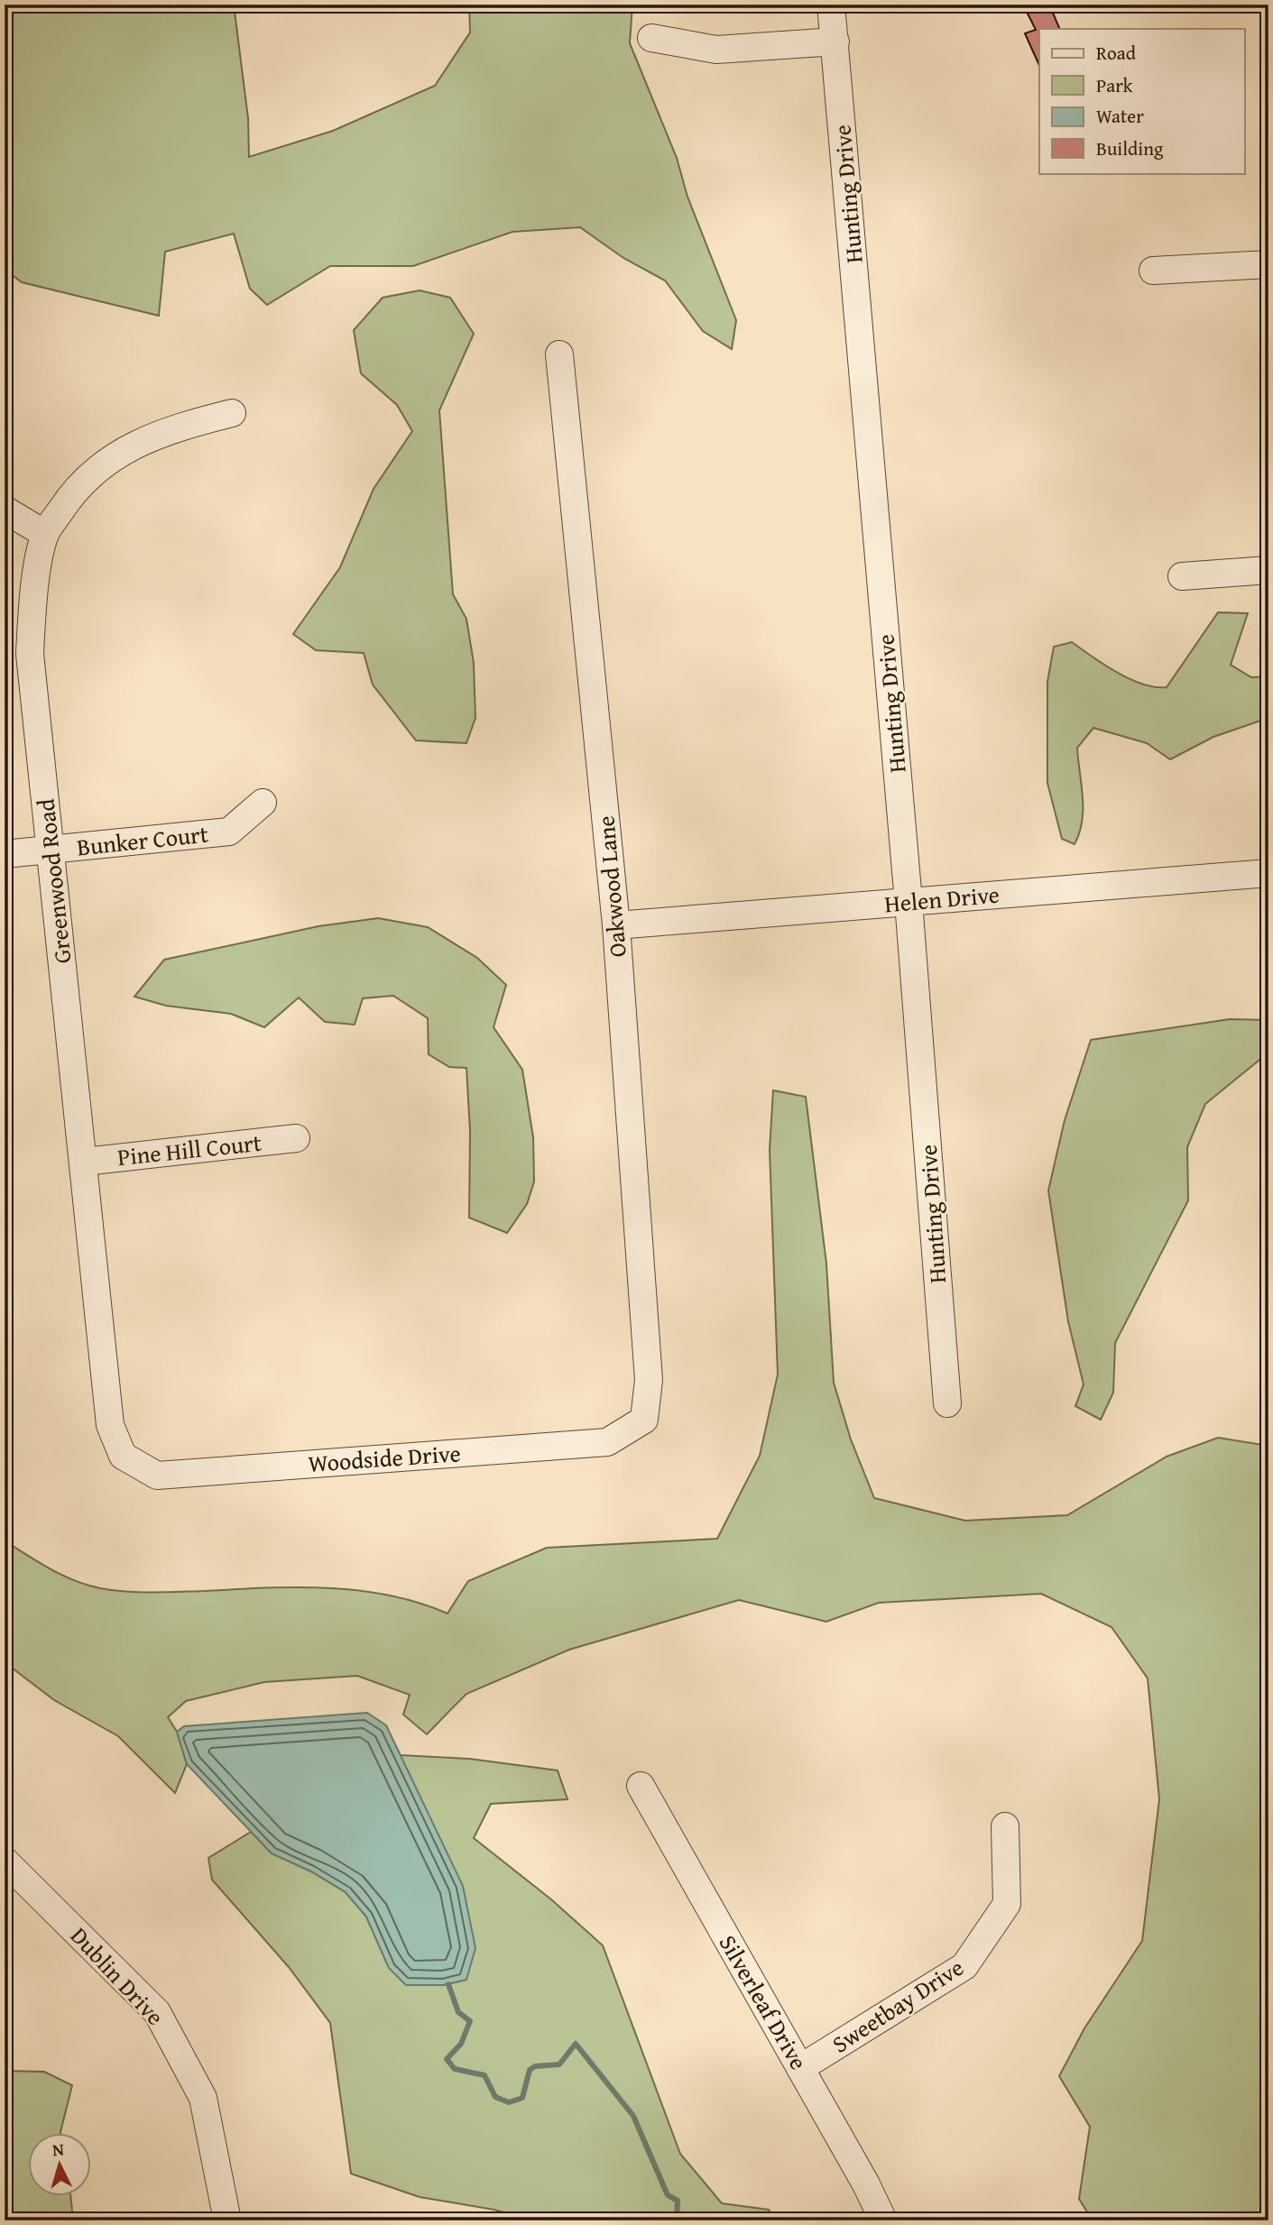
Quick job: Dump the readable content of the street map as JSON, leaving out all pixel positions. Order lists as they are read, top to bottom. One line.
{"streets":{"street":["Hunting Drive","Bunker Court","Greenwood Road","Oakwood Lane","Helen Drive","Pine Hill Court","Woodside Drive","Dublin Drive","Silverleaf Drive","Sweetbay Drive"]},"crossings":[["Hunting Drive","Helen Drive"],["Bunker Court","Greenwood Road"],["Greenwood Road","Pine Hill Court"],["Greenwood Road","Woodside Drive"],["Oakwood Lane","Helen Drive"],["Oakwood Lane","Woodside Drive"],["Silverleaf Drive","Sweetbay Drive"]],"legend":["Road","Park","Water","Building"],"north":"top"}
